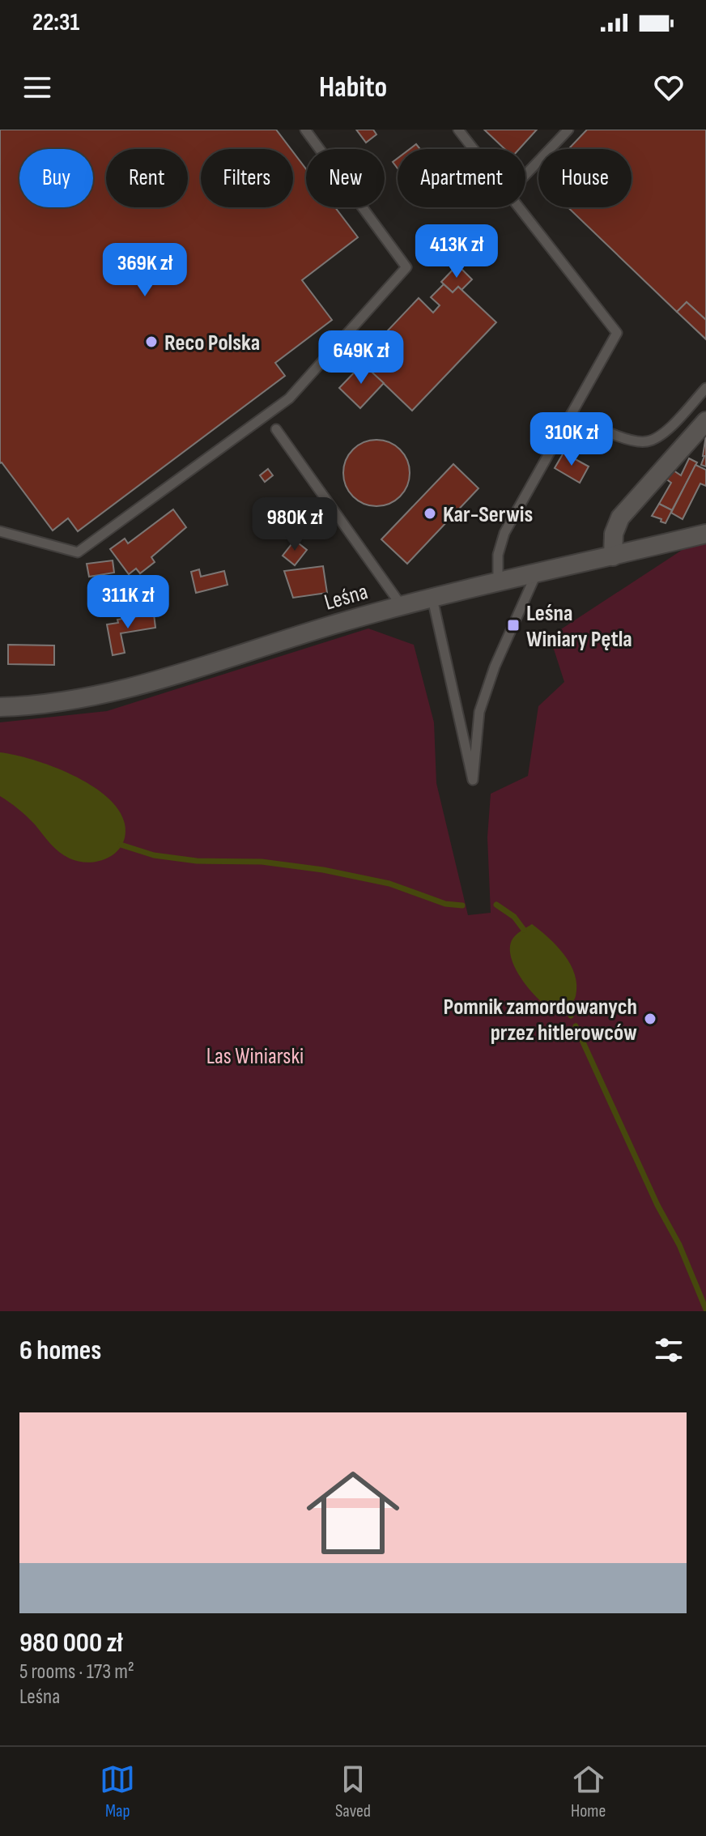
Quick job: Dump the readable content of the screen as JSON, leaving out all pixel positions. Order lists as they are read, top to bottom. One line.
{"streets":{"street":["Leśna"]},"parks":["Las Winiarski"],"places":{"other":["Reco Polska","Kar-Serwis","Pomnik zamordowanych przez hitlerowców"],"transit":["Leśna Winiary Pętla"]},"page":{"status":"22:31","header":"Habito","chip":["Buy","Rent","Filters","New","Apartment","House"],"price":["413K zł","369K zł","649K zł","310K zł","980K zł","311K zł"],"heading":"6 homes","list":[{"name":"980 000 zł","note":"5 rooms · 173 m² · Leśna"}],"tabs":["Map","Saved","Home"]}}
